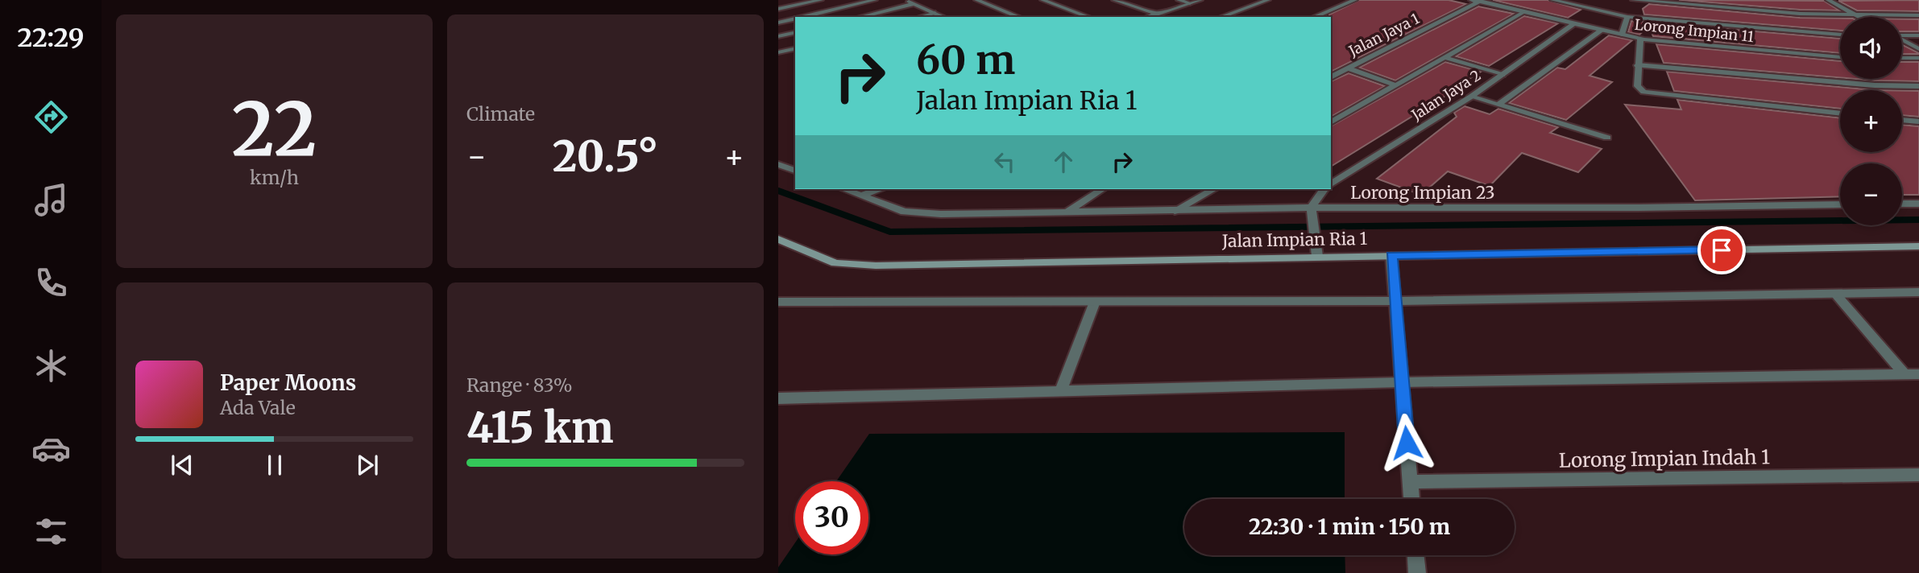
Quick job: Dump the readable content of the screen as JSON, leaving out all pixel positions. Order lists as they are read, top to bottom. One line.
{"streets":{"street":["Lorong Impian 11","Jalan Jaya 1","Jalan Jaya 2","Lorong Impian 23","Jalan Impian Ria 1","Lorong Impian Indah 1"]},"crossings":[["Lorong Impian 11","Jalan Jaya 1"],["Lorong Impian 11","Jalan Jaya 2"]],"page":{"tabs":"22:29","tile":[["22","km/h"],"Climate",["Range · 83%","415 km"]],"map_buttons":["+","−"],"turn":["60 m","Jalan Impian Ria 1"],"heat":["−","20.5°","+"],"song":["Paper Moons","Ada Vale"],"limit":"30","trip":"22:30 · 1 min · 150 m"}}
